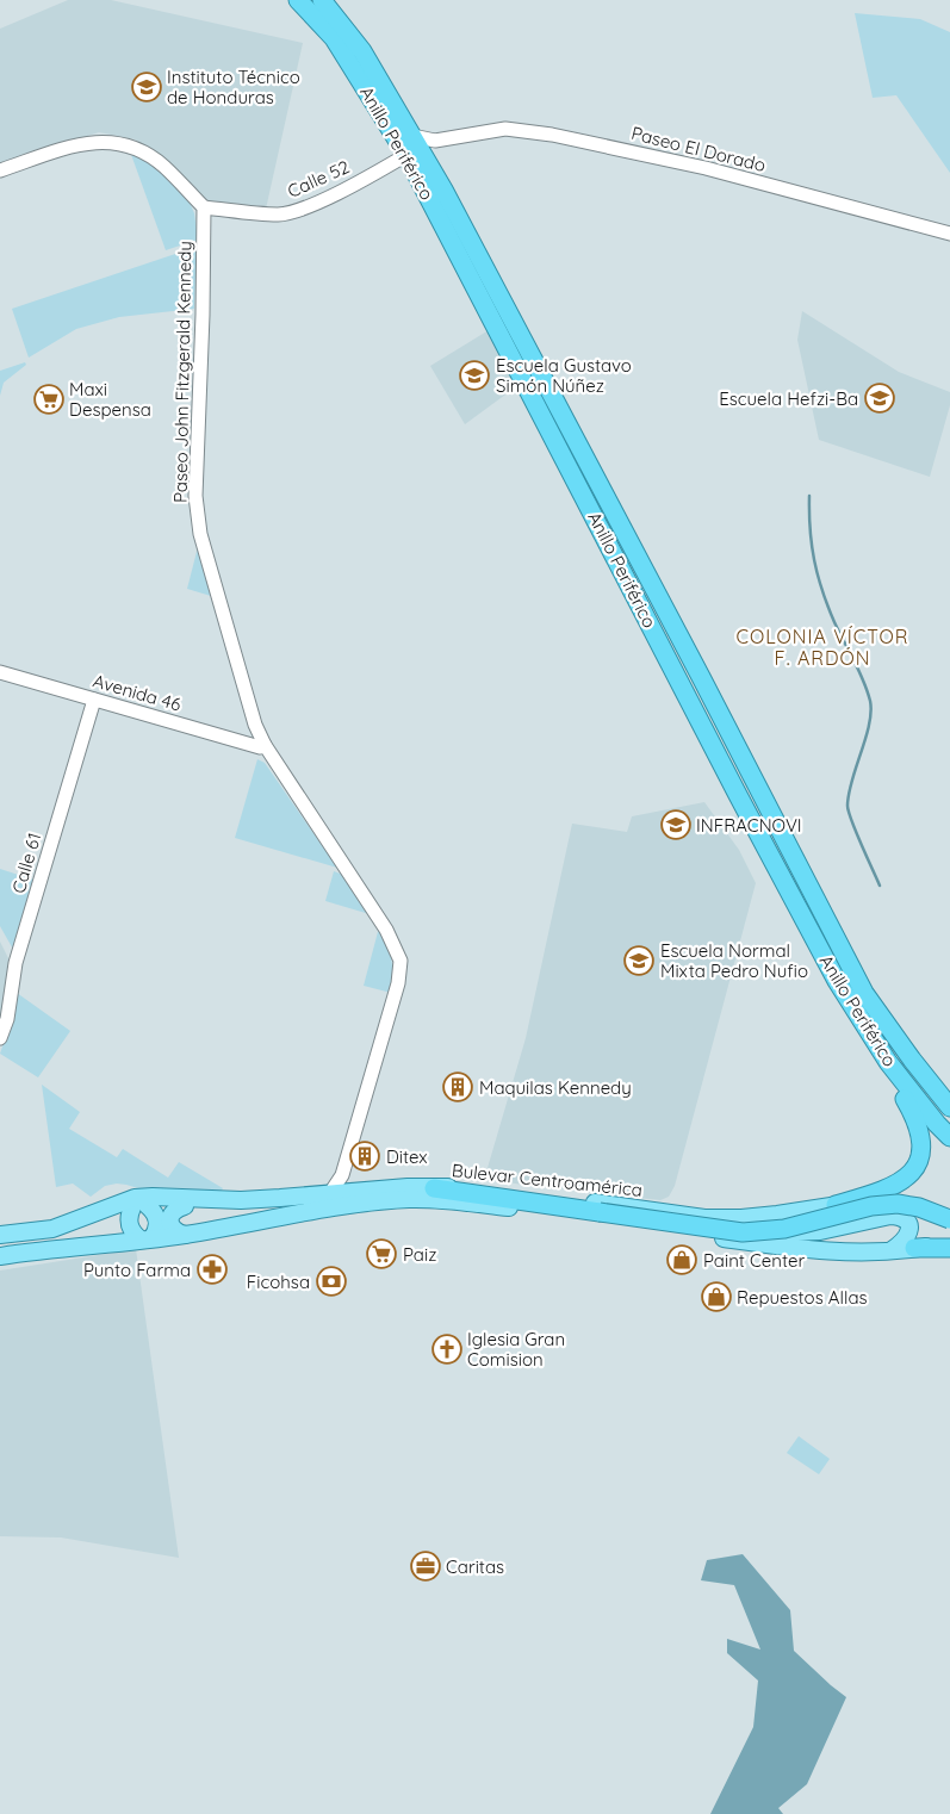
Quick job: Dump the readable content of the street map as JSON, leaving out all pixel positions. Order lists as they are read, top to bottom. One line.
{"streets":{"highway":["Anillo Periférico"],"main road":["Bulevar Centroamérica"],"street":["Paseo El Dorado","Calle 52","Paseo John Fitzgerald Kennedy","Avenida 46","Calle 61"]},"crossings":[["Anillo Periférico","Paseo El Dorado"],["Anillo Periférico","Calle 52"],["Calle 52","Paseo John Fitzgerald Kennedy"],["Paseo John Fitzgerald Kennedy","Avenida 46"],["Paseo John Fitzgerald Kennedy","Bulevar Centroamérica"],["Avenida 46","Calle 61"]],"districts":["COLONIA VÍCTOR F. ARDÓN"],"places":{"school or university":["Instituto Técnico de Honduras","Escuela Gustavo Simón Núñez","Escuela Hefzi-Ba","INFRACNOVI","Escuela Normal Mixta Pedro Nufio"],"supermarket":["Maxi Despensa","Paiz"],"building":["Maquilas Kennedy","Ditex"],"shop":["Paint Center","Repuestos Allas"],"pharmacy":["Punto Farma"],"bank":["Ficohsa"],"church":["Iglesia Gran Comision"],"office":["Caritas"]}}
